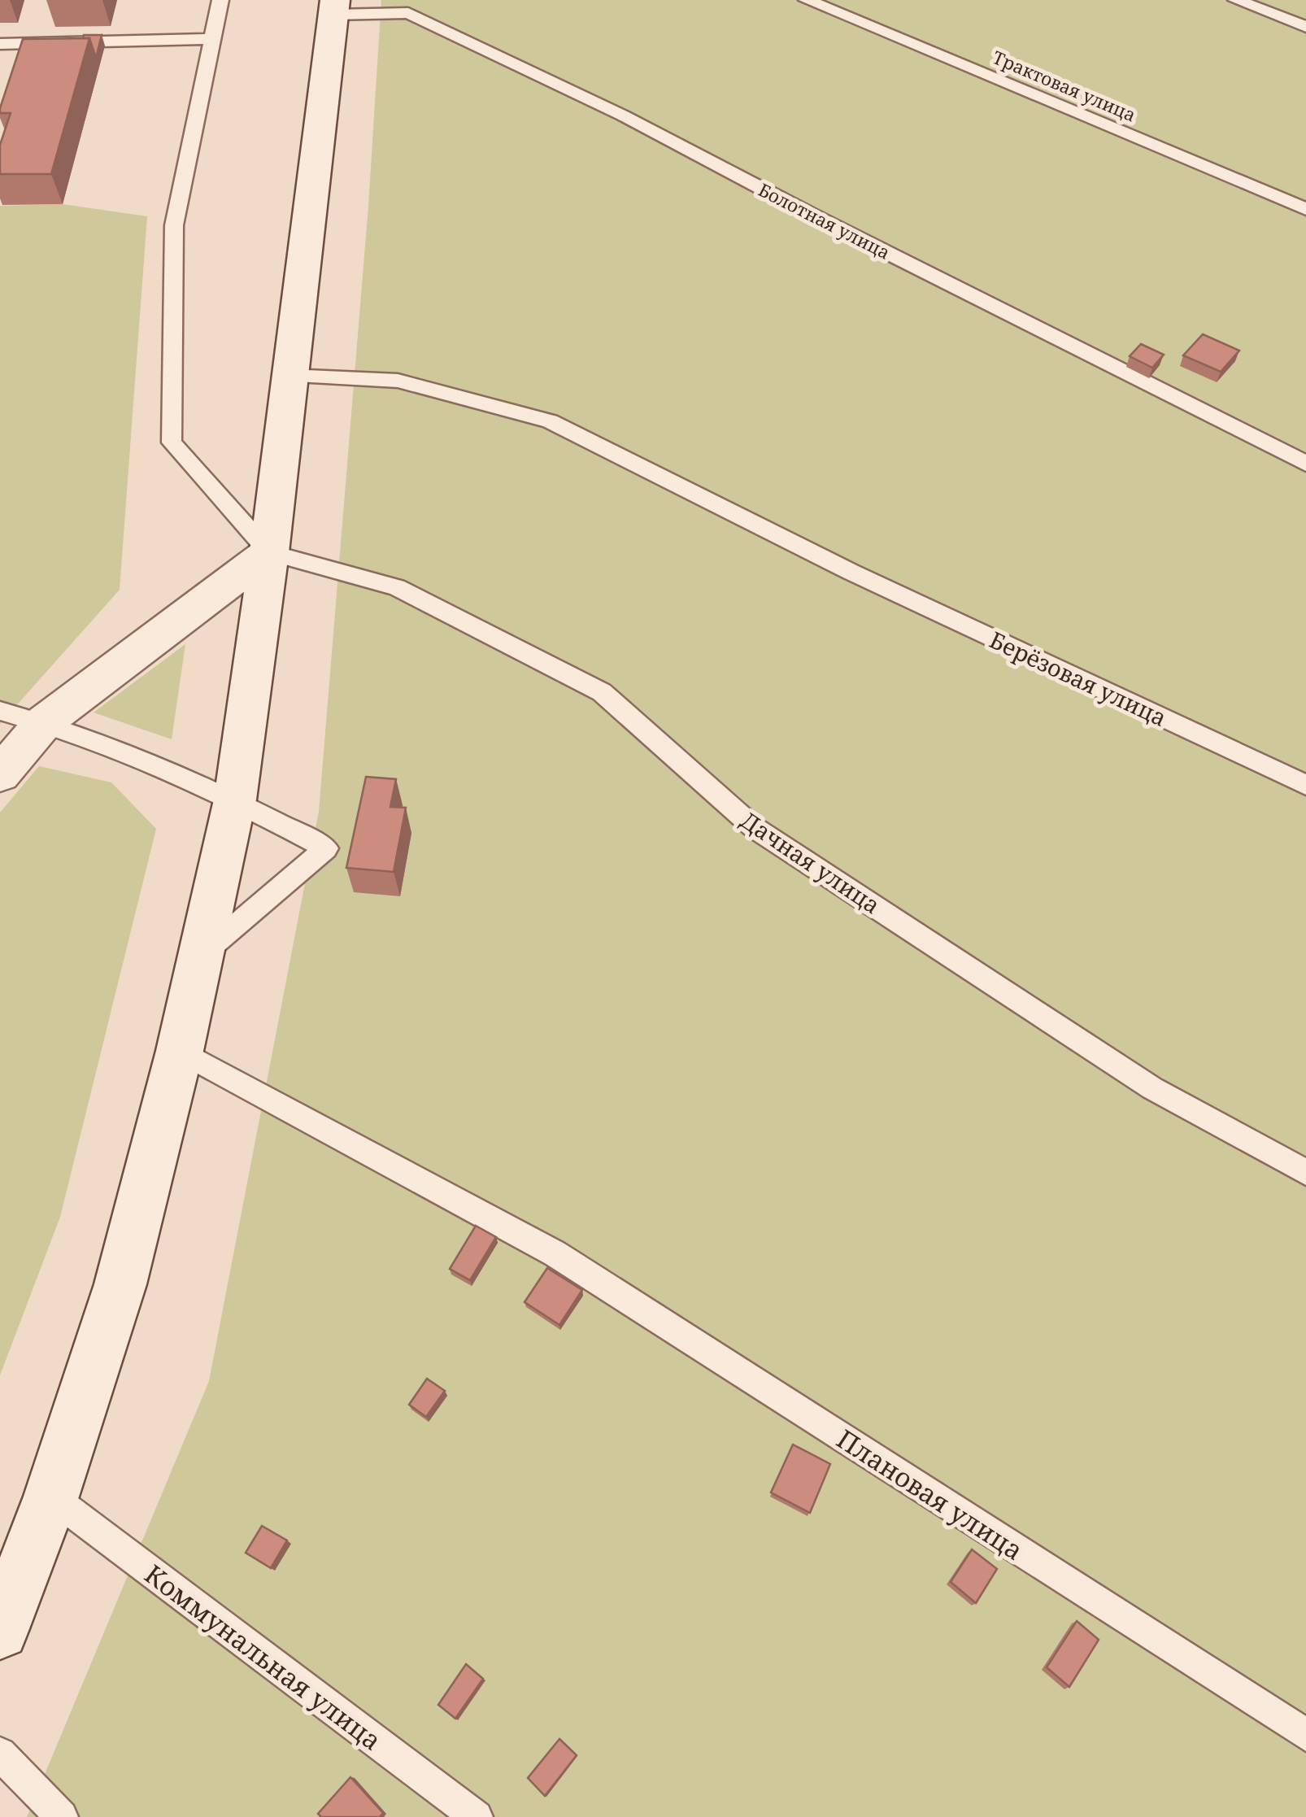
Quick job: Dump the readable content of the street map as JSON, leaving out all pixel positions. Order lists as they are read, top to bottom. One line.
{"streets":{"lane":["Трактовая улица","Болотная улица","Берёзовая улица","Дачная улица","Плановая улица","Коммунальная улица"]}}
